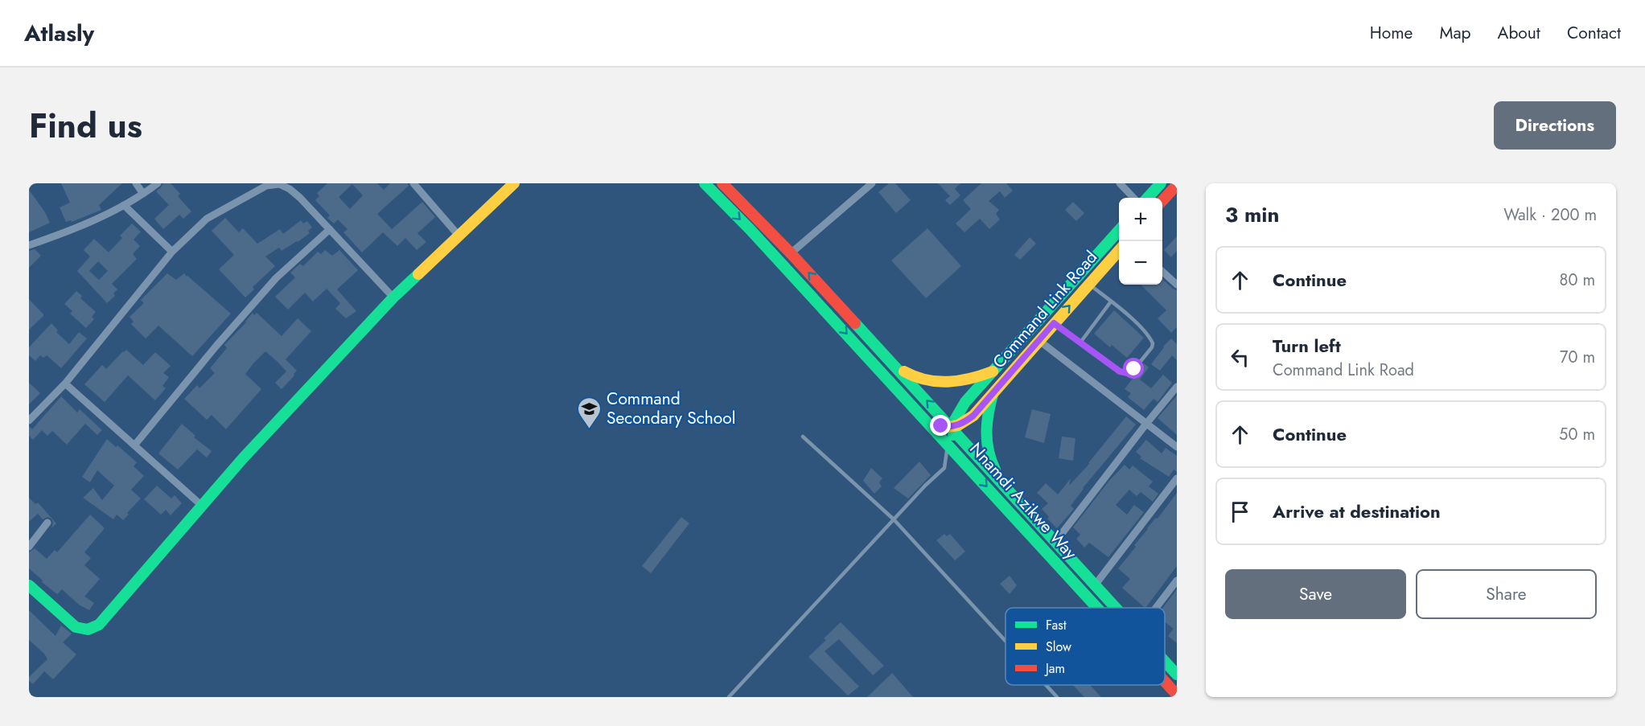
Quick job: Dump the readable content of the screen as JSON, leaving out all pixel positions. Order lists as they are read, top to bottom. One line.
{"streets":{"main road":["Command Link Road","Nnamdi Azikwe Way"]},"crossings":[["Command Link Road","Nnamdi Azikwe Way"]],"places":{"school or university":["Command Secondary School"]},"legend":["Fast","Slow","Jam"],"page":{"header":"Atlasly","nav":["Home","Map","About","Contact"],"title":"Find us","buttons":["Directions",["Save","Share"]],"heading":["3 min","Walk · 200 m"],"map_buttons":["+","−"],"list":[["Continue","80 m"],["Turn left","Command Link Road","70 m"],["Continue","50 m"],"Arrive at destination"]}}
